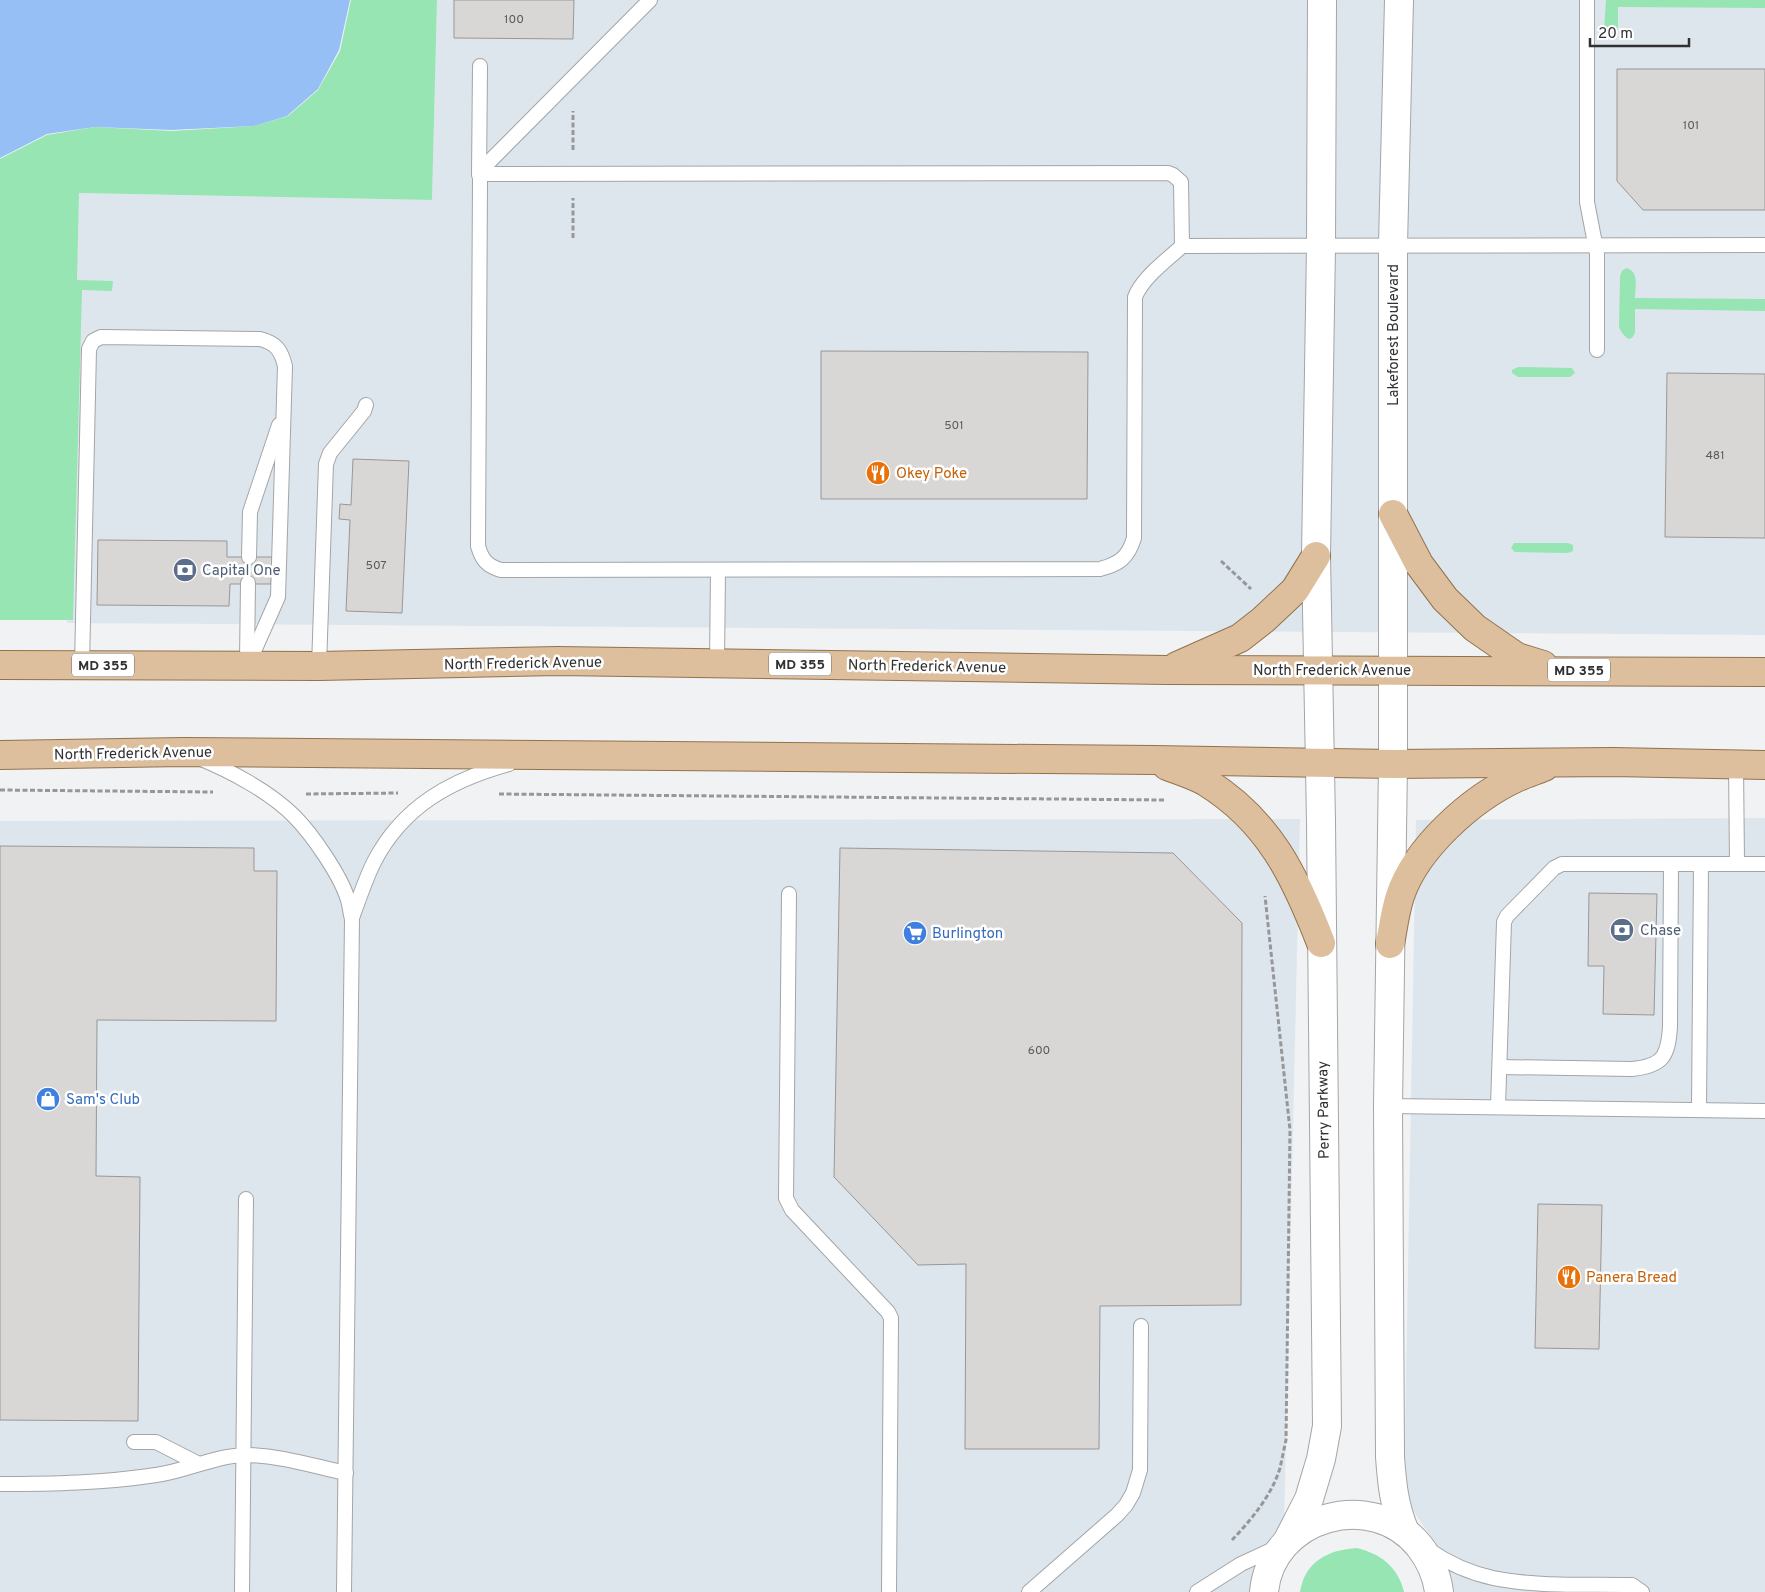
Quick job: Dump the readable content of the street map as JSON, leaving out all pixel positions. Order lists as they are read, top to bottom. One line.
{"streets":{"main road":["North Frederick Avenue","MD 355"],"street":["Lakeforest Boulevard","Perry Parkway"]},"crossings":[["Lakeforest Boulevard","North Frederick Avenue"],["North Frederick Avenue","Perry Parkway"]],"places":{"restaurant":["Okey Poke","Panera Bread"],"bank":["Capital One","Chase"],"supermarket":["Burlington"],"shop":["Sam's Club"]},"house_numbers":["100","101","501","481","507","600"],"scale_bar":"20 m"}
